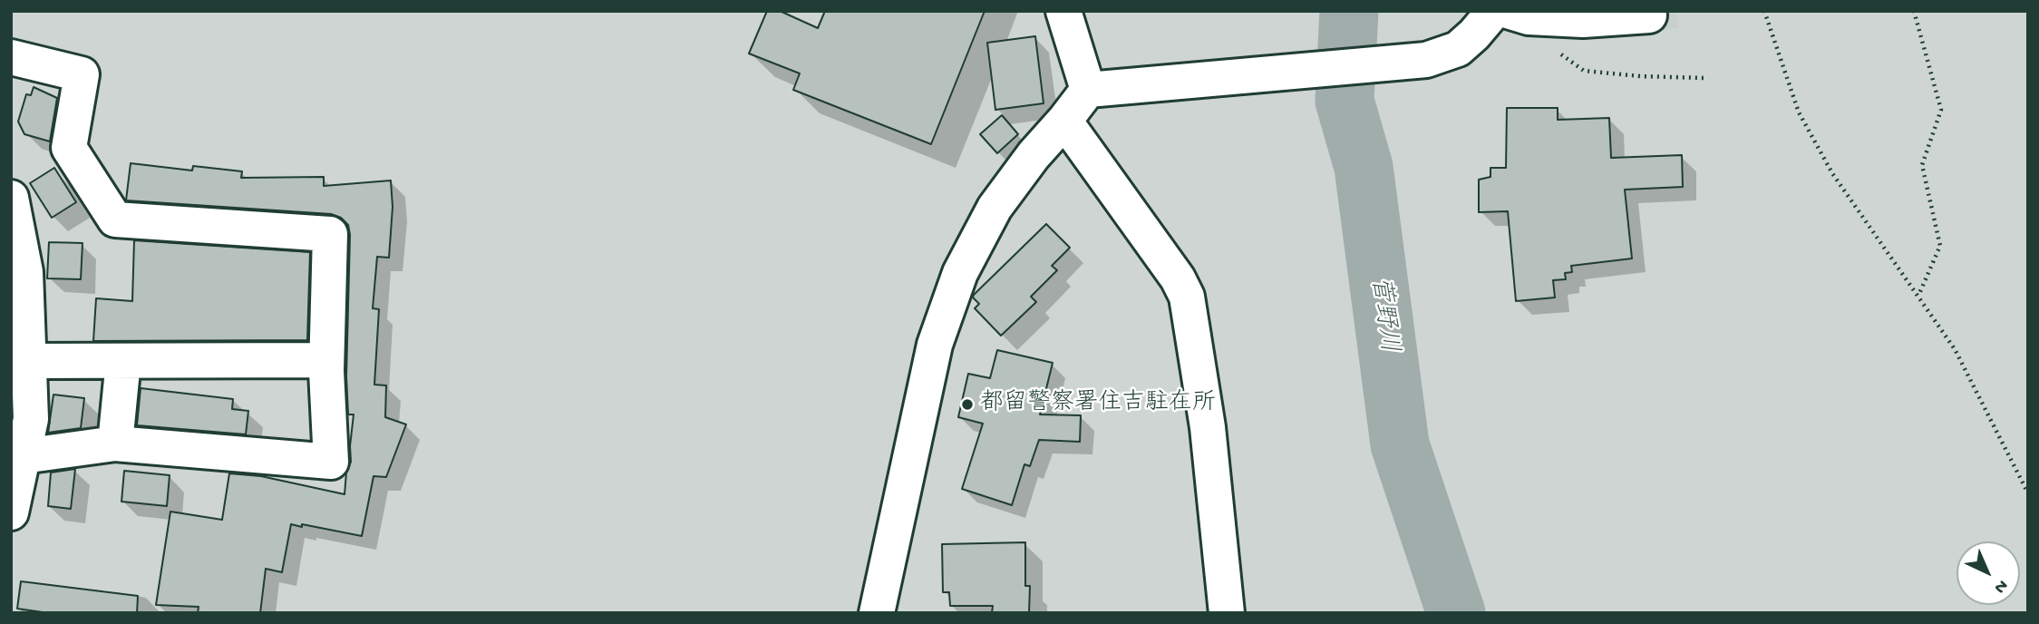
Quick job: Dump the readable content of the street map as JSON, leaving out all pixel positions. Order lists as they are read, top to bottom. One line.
{"water":["菅野川"],"places":["都留警察署住吉駐在所"],"north":"bottom right"}
